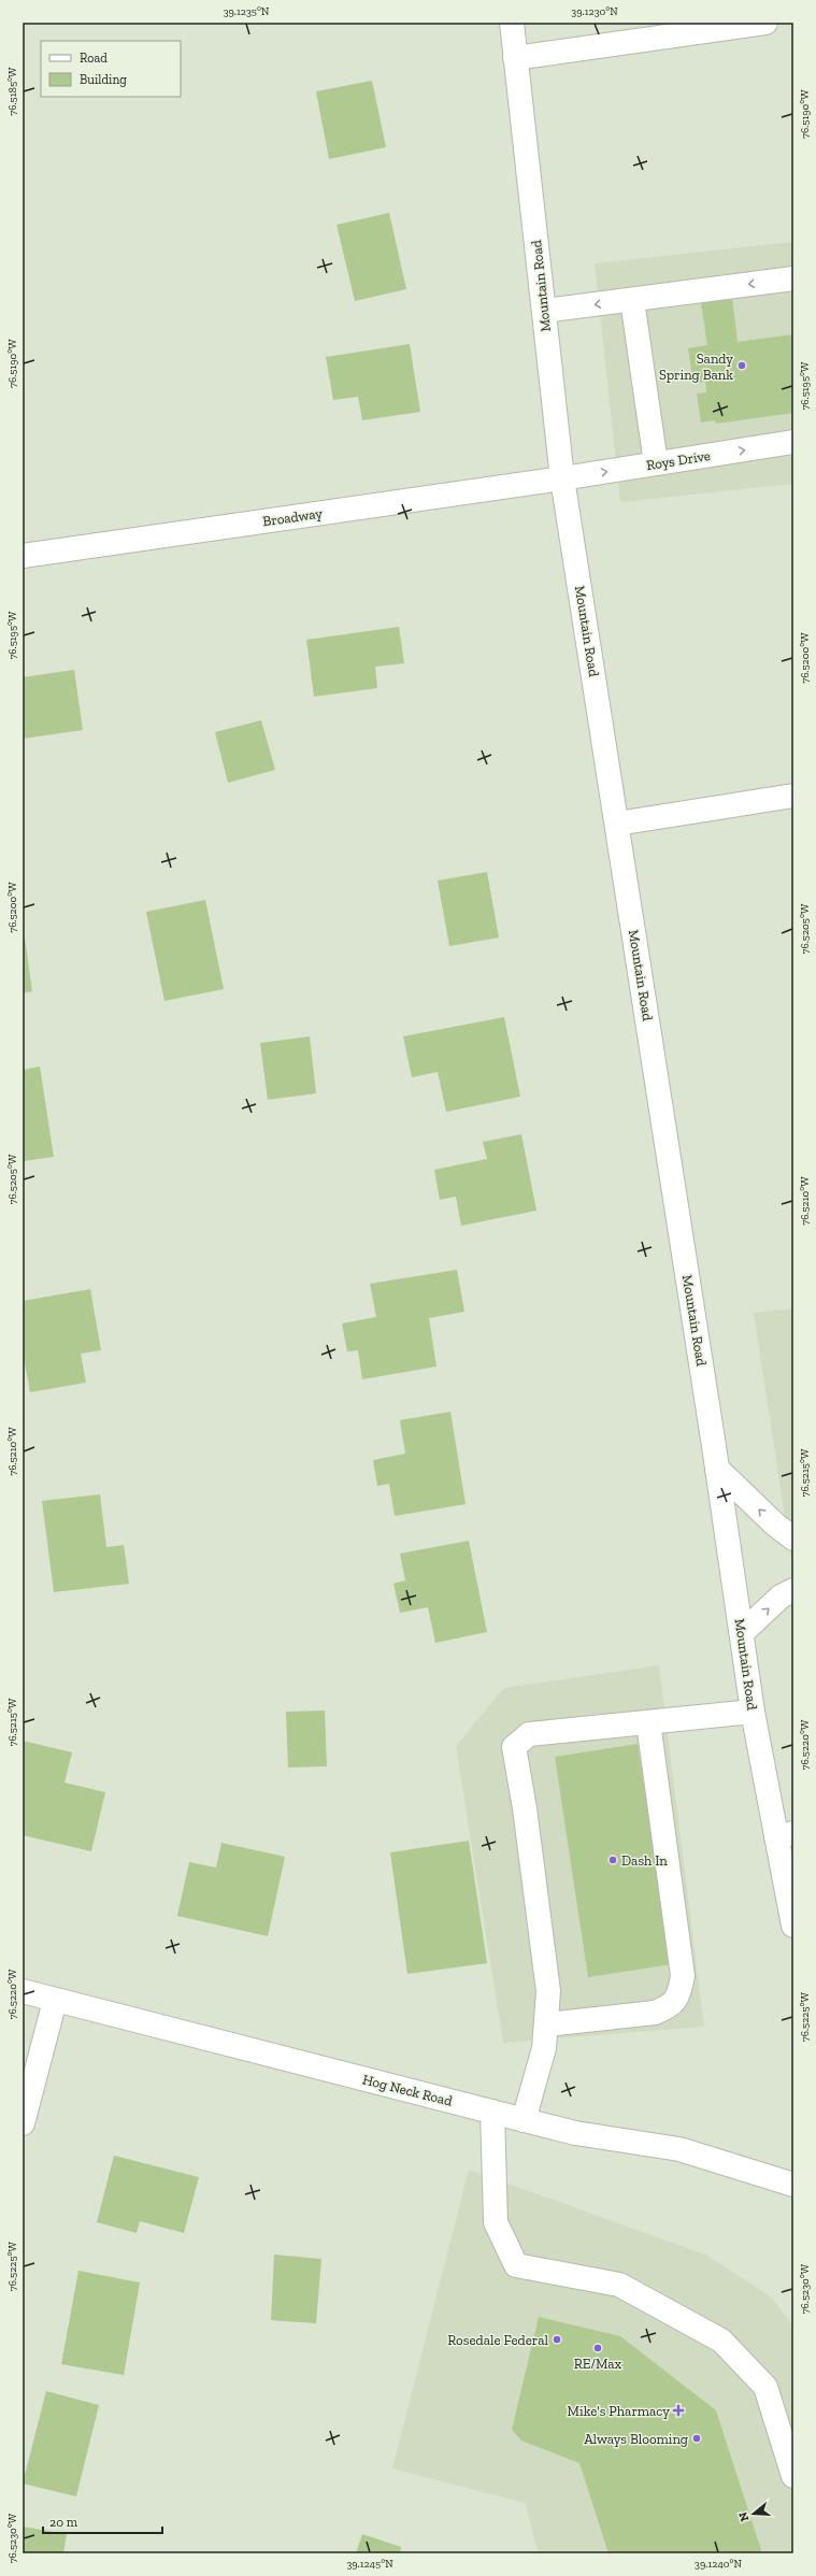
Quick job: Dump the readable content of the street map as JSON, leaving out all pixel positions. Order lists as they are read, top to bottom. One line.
{"streets":{"main road":["Mountain Road","Roys Drive","Broadway","Hog Neck Road"]},"crossings":[["Mountain Road","Roys Drive"],["Mountain Road","Broadway"],["Roys Drive","Broadway"]],"places":{"other":["Sandy Spring Bank","Dash In","Rosedale Federal","RE/Max","Always Blooming"],"health":["Mike's Pharmacy"]},"legend":["Road","Building"],"scale_bar":"20 m","north":"left","coordinates":["39.1235°N","39.1230°N","76.5185°W","76.5190°W","76.5195°W","76.5200°W","76.5205°W","76.5210°W","76.5215°W","76.5220°W","76.5225°W","76.5230°W","39.1245°N","39.1240°N"]}
